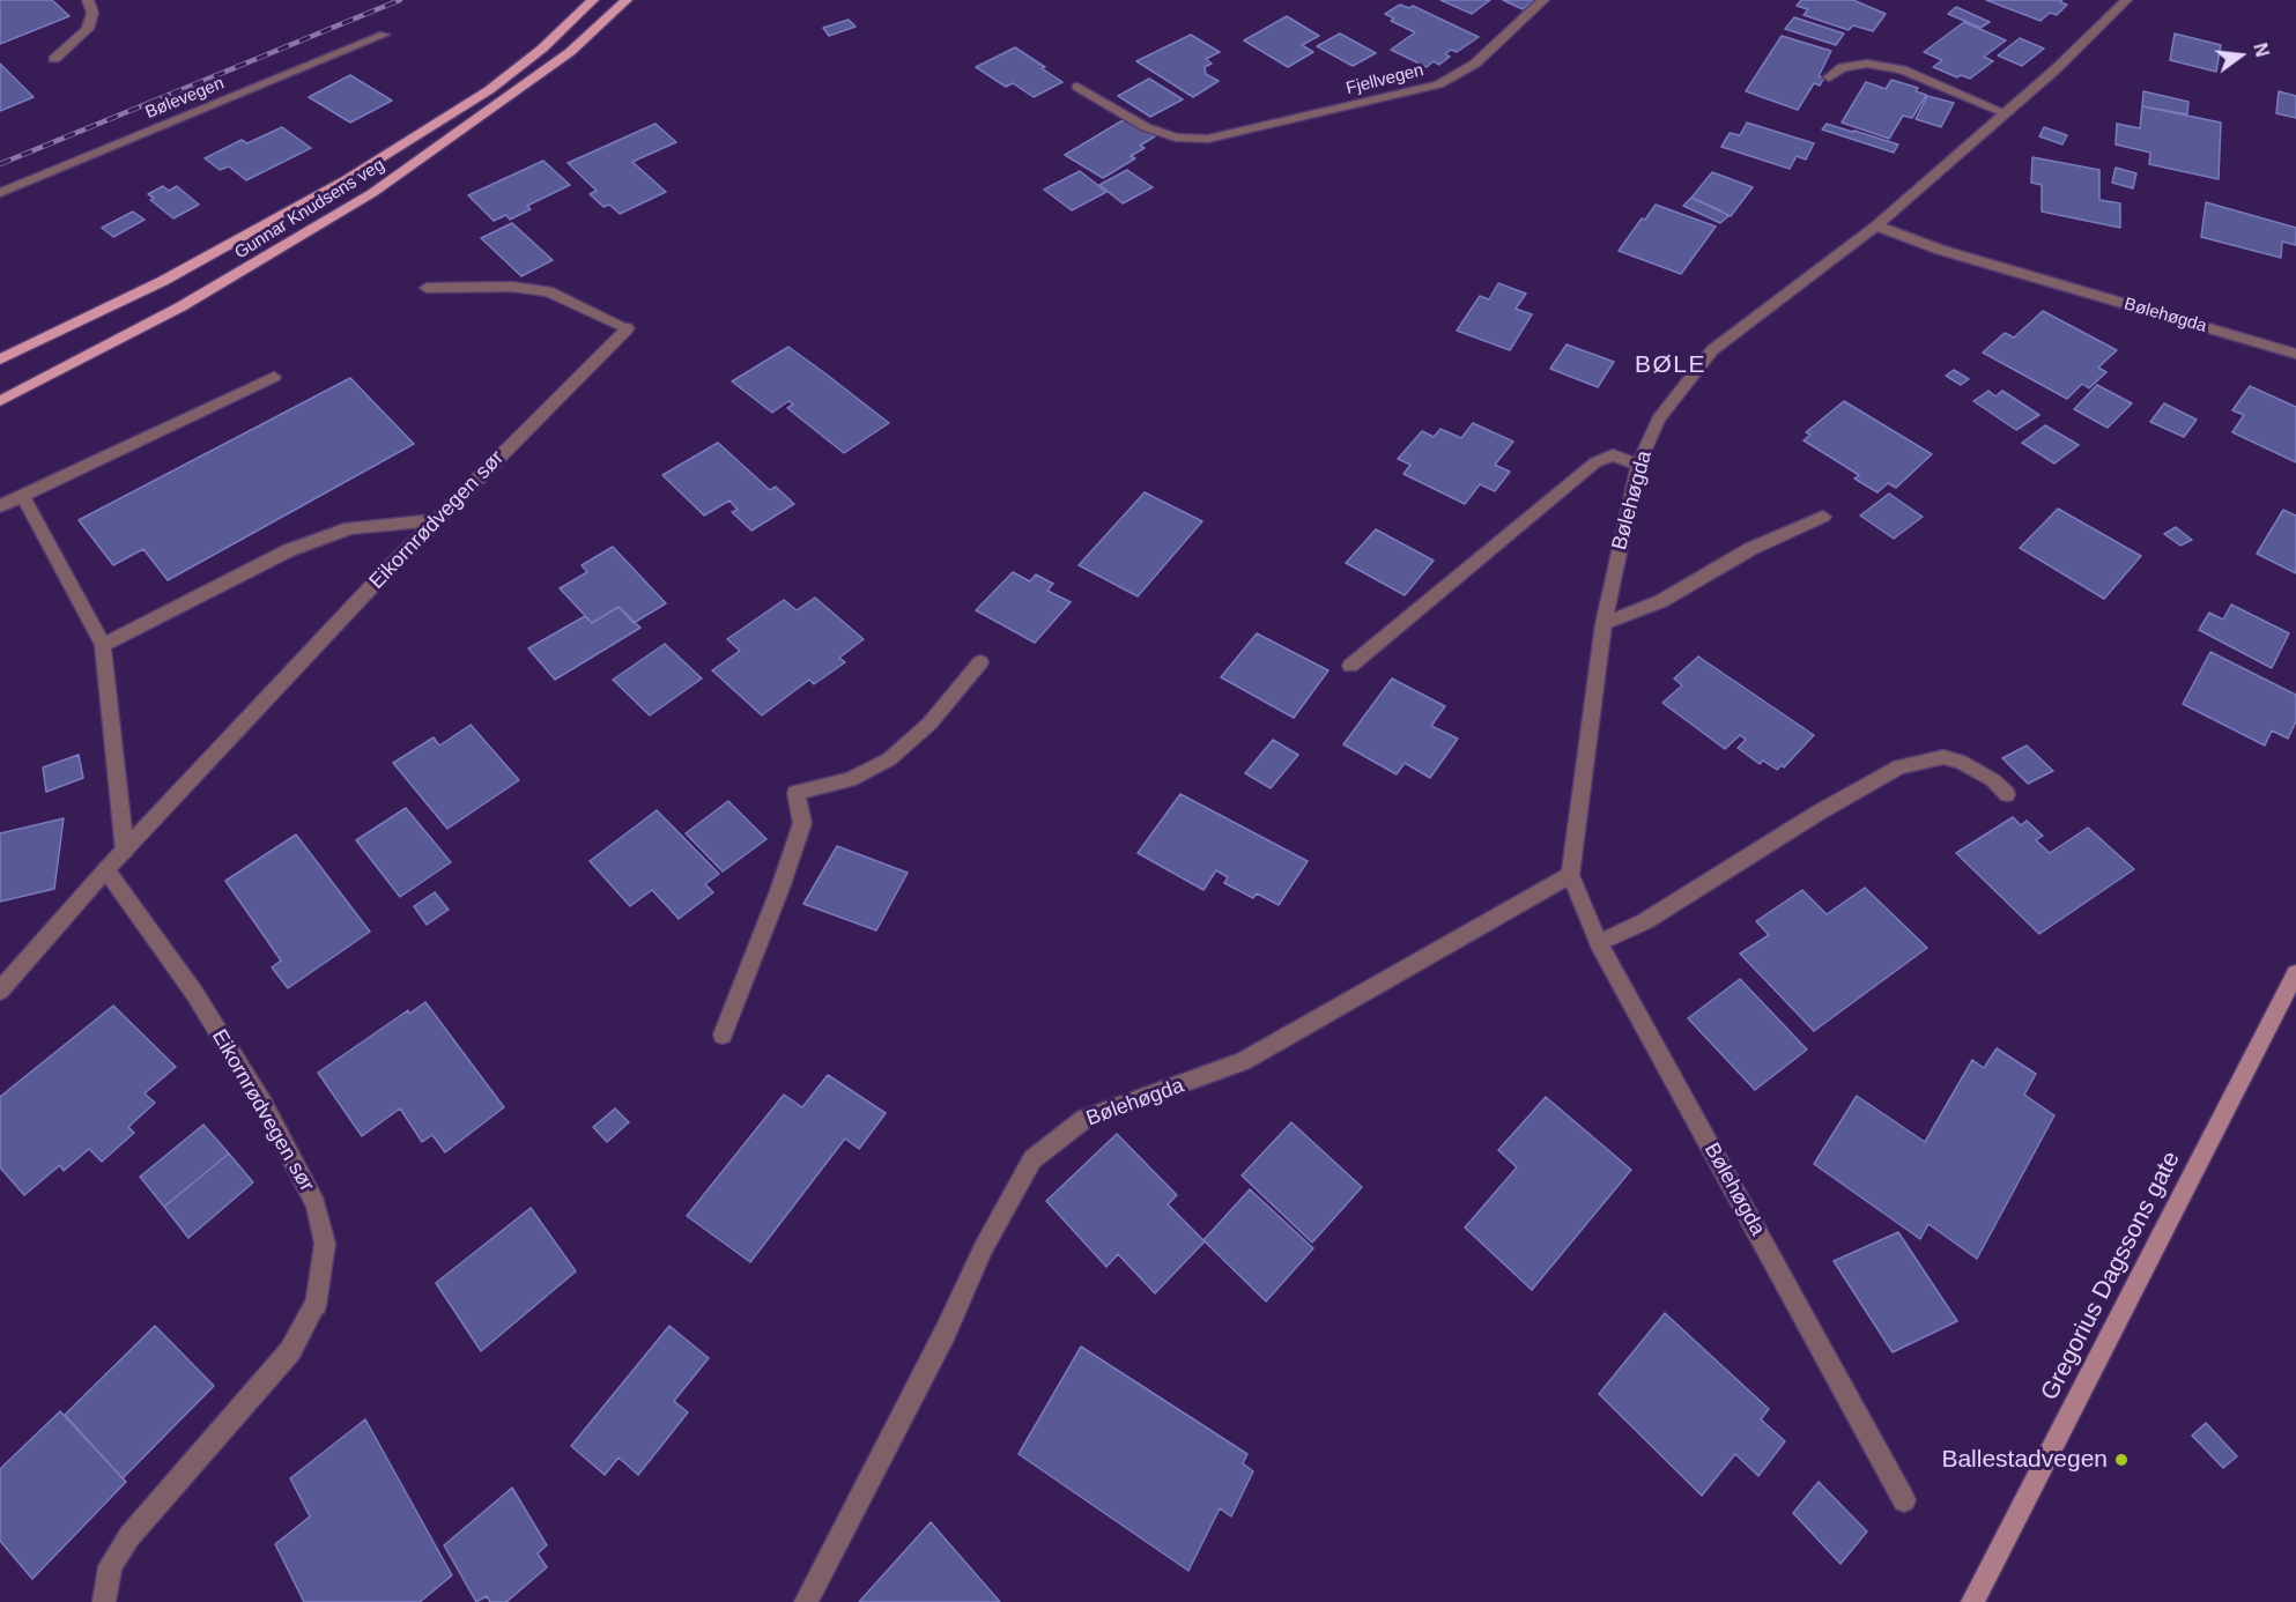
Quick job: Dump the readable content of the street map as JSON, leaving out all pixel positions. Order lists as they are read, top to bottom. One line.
{"streets":{"main road":["Gunnar Knudsens veg"],"street":["Fjellvegen","Bølevegen","Bølehøgda","Eikornrødvegen sør","Gregorius Dagssons gate"]},"districts":["BØLE"],"places":["Ballestadvegen"],"north":"right"}
